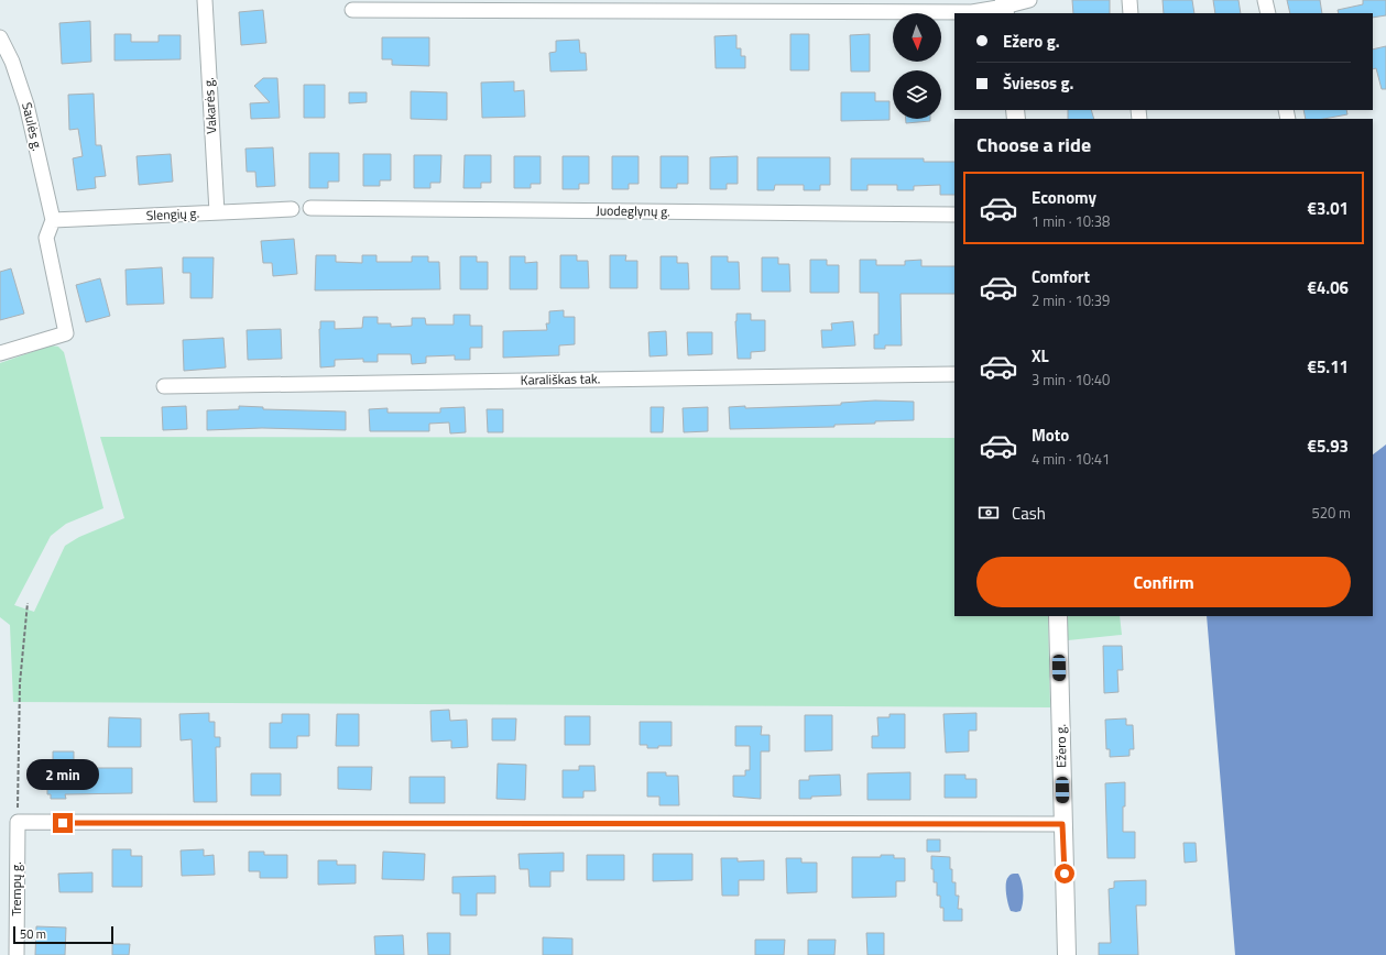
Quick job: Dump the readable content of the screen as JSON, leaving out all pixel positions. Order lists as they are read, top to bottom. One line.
{"streets":{"main road":["Ežero g."],"street":["Vakarės g.","Saulės g.","Juodeglynų g.","Slengių g.","Karališkas tak.","Trempų g."]},"crossings":[["Vakarės g.","Slengių g."],["Saulės g.","Slengių g."]],"scale_bar":"50 m","north":"bottom","page":{"banner":["Ežero g.","Šviesos g."],"heading":"Choose a ride","list":[{"name":"Economy","note":"1 min · 10:38","value":"€3.01"},{"name":"Comfort","note":"2 min · 10:39","value":"€4.06"},{"name":"XL","note":"3 min · 10:40","value":"€5.11"},{"name":"Moto","note":"4 min · 10:41","value":"€5.93"}],"pay":["Cash","520 m"],"buttons":"Confirm","bubble":"2 min","scale":"50 m"}}
